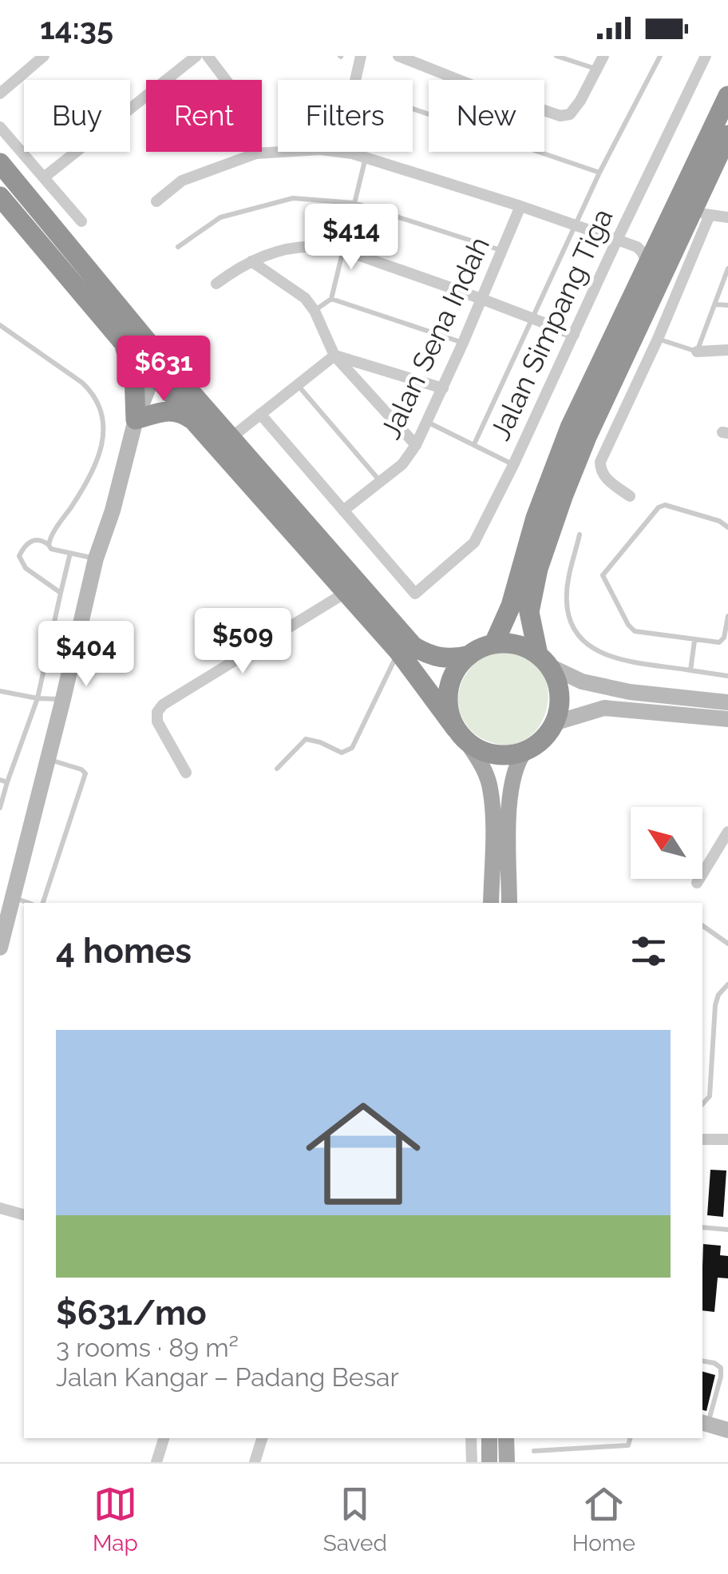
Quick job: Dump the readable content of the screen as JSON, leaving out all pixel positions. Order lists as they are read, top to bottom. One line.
{"streets":{"street":["Jalan Simpang Tiga","Jalan Sena Indah"]},"crossings":[["Jalan Simpang Tiga","Jalan Sena Indah"]],"north":"top left","page":{"status":"14:35","chip":["Buy","Rent","Filters","New"],"price":["$414","$631","$509","$404"],"heading":"4 homes","list":[{"name":"$631/mo","note":"3 rooms · 89 m² · Jalan Kangar – Padang Besar"}],"tabs":["Map","Saved","Home"]}}
